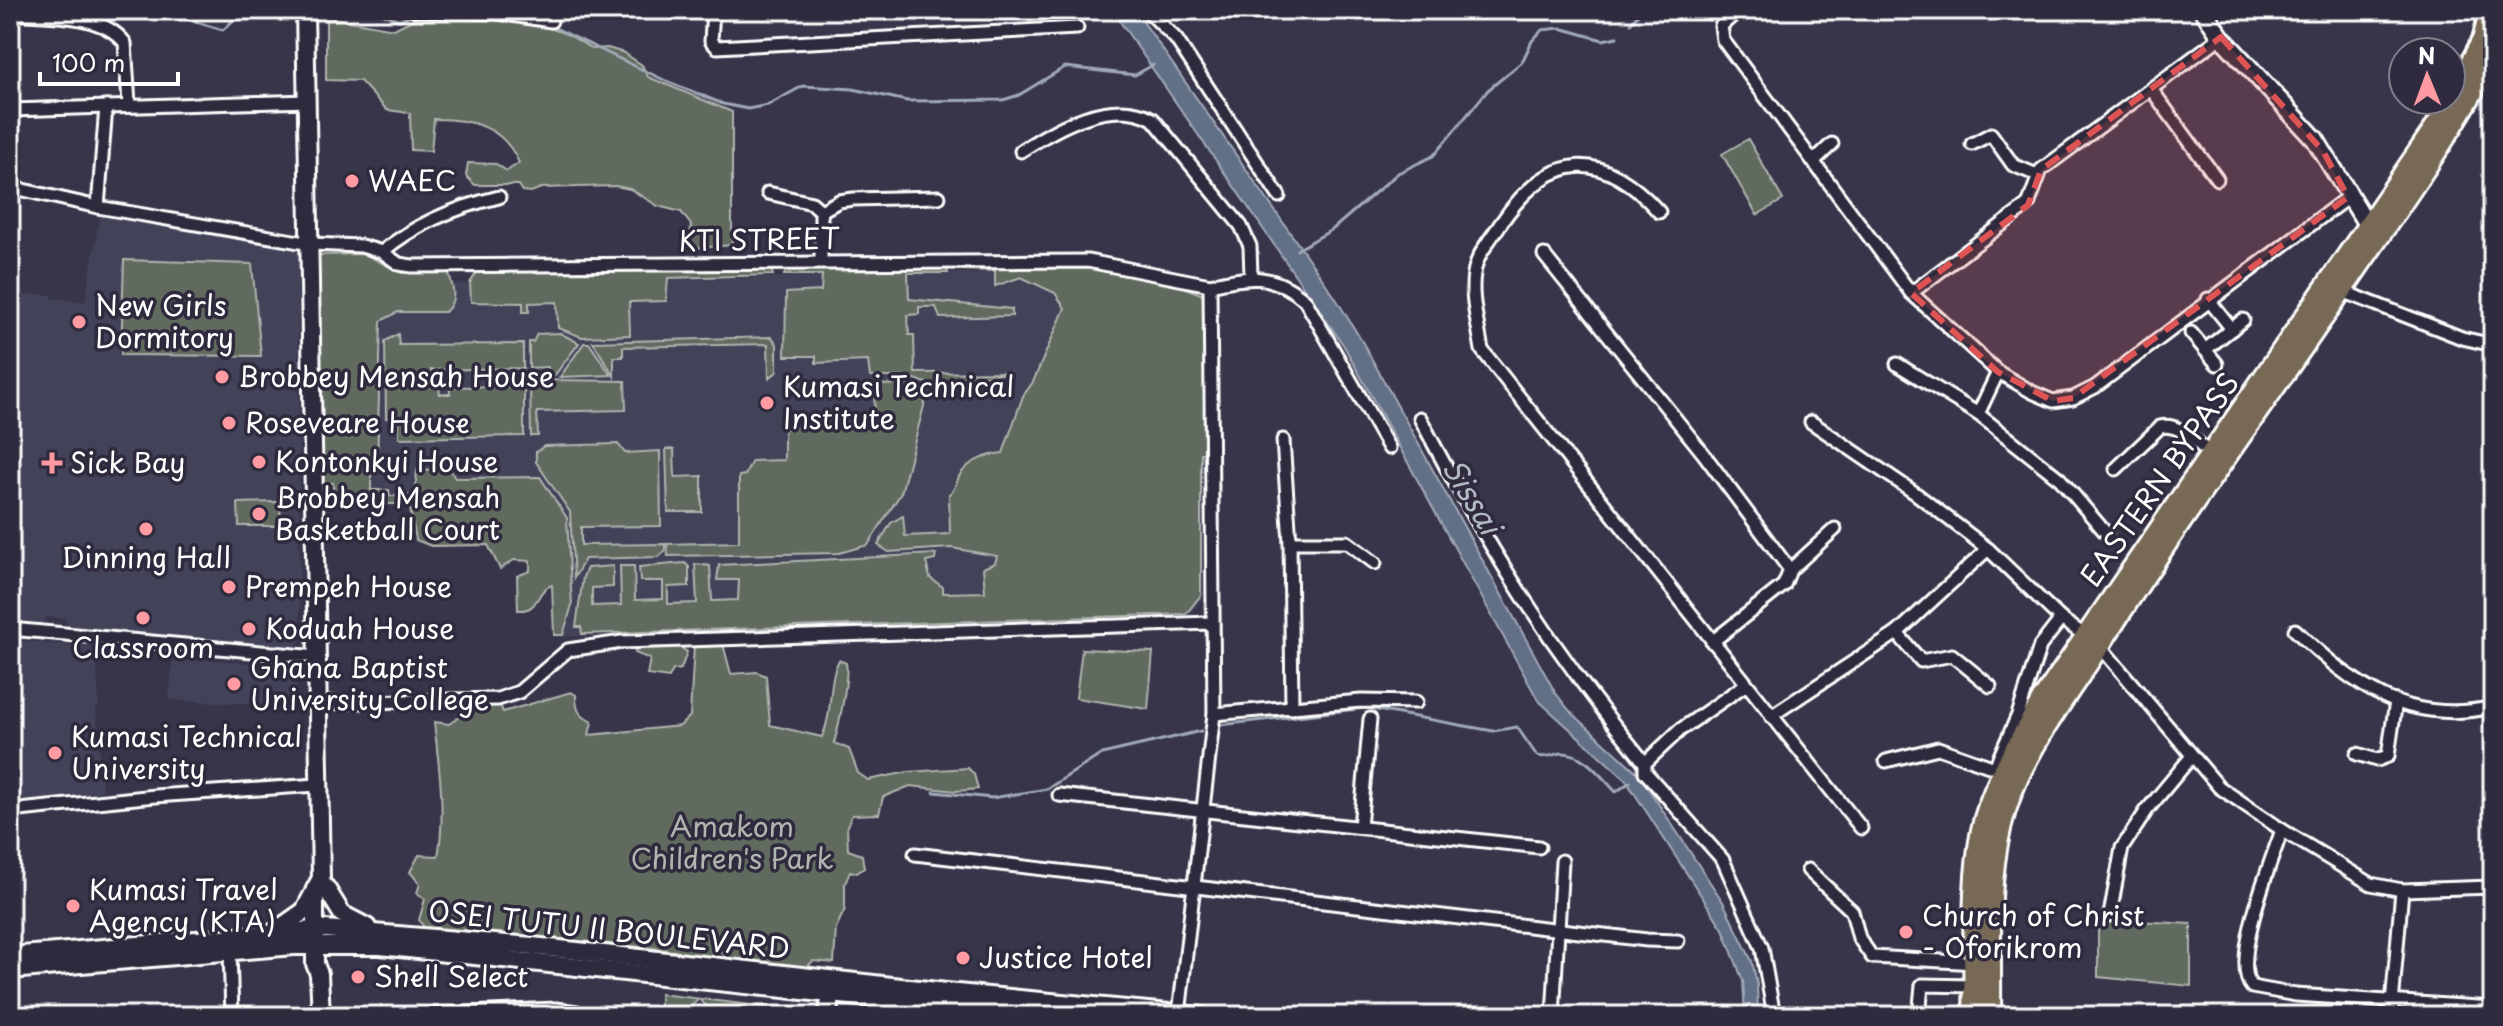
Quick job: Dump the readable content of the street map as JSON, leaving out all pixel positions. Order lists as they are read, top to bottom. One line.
{"streets":{"highway":["EASTERN BYPASS"],"main road":["OSEI TUTU II BOULEVARD"],"street":["KTI STREET"]},"water":["Sissai"],"parks":["Amakom Children's Park"],"places":{"other":["WAEC","New Girls Dormitory","Brobbey Mensah House","Kumasi Technical Institute","Roseveare House","Kontonkyi House","Brobbey Mensah Basketball Court","Dinning Hall","Prempeh House","Classroom","Koduah House","Ghana Baptist University College","Kumasi Technical University","Kumasi Travel Agency (KTA)","Church of Christ - Oforikrom","Justice Hotel","Shell Select"],"health":["Sick Bay"]},"scale_bar":"100 m","north":"top"}
